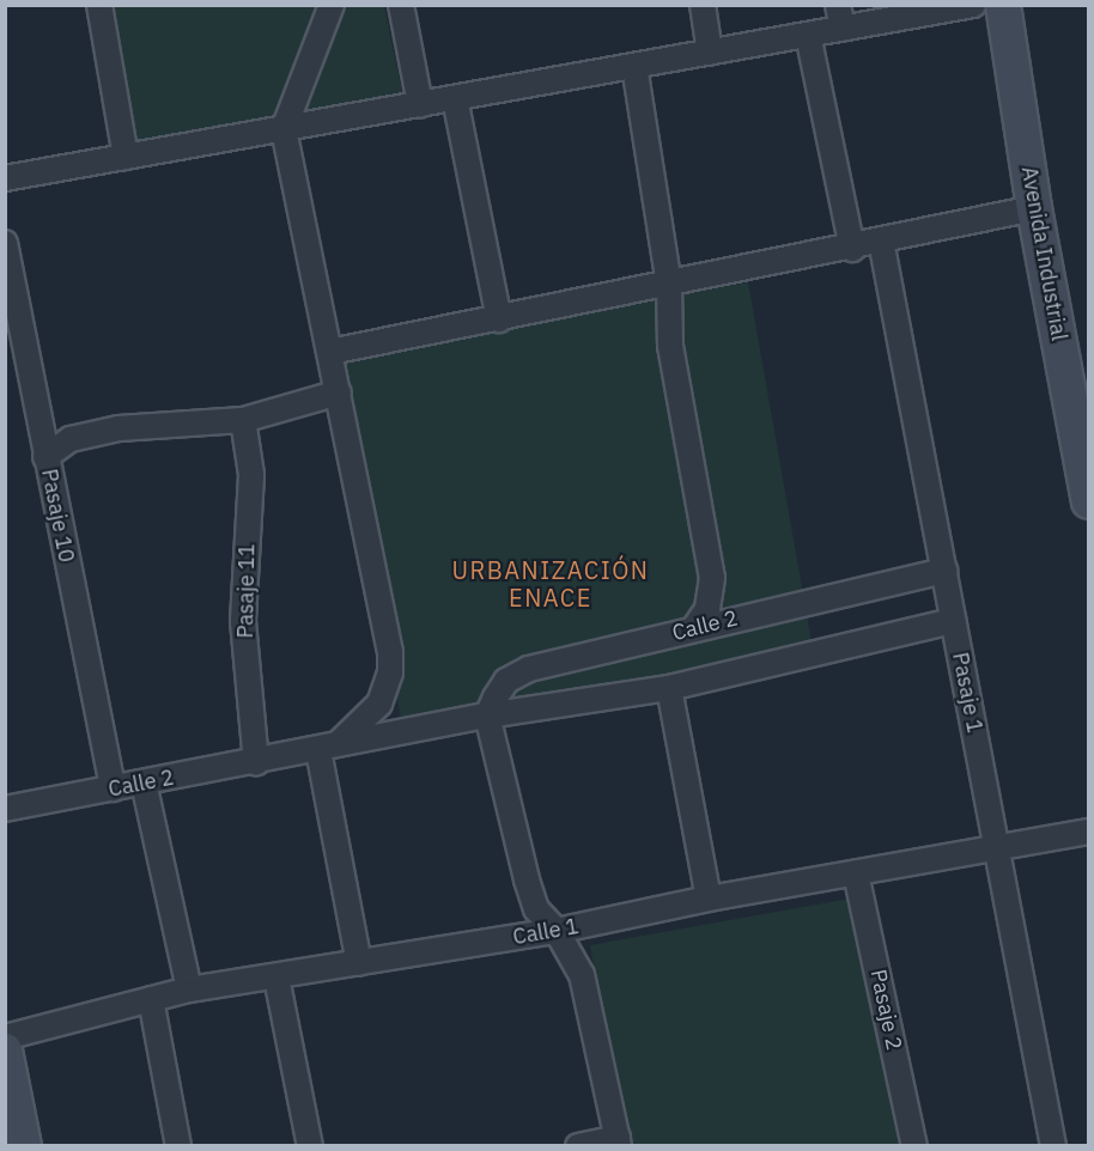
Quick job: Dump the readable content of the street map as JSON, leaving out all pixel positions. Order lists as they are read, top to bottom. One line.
{"streets":{"street":["Avenida Industrial","Pasaje 10","Pasaje 11","Calle 2","Pasaje 1","Calle 1","Pasaje 2"]},"crossings":[["Pasaje 10","Calle 2"],["Pasaje 11","Calle 2"],["Calle 2","Pasaje 1"],["Pasaje 1","Calle 1"],["Calle 1","Pasaje 2"]],"districts":["URBANIZACIÓN ENACE"]}
